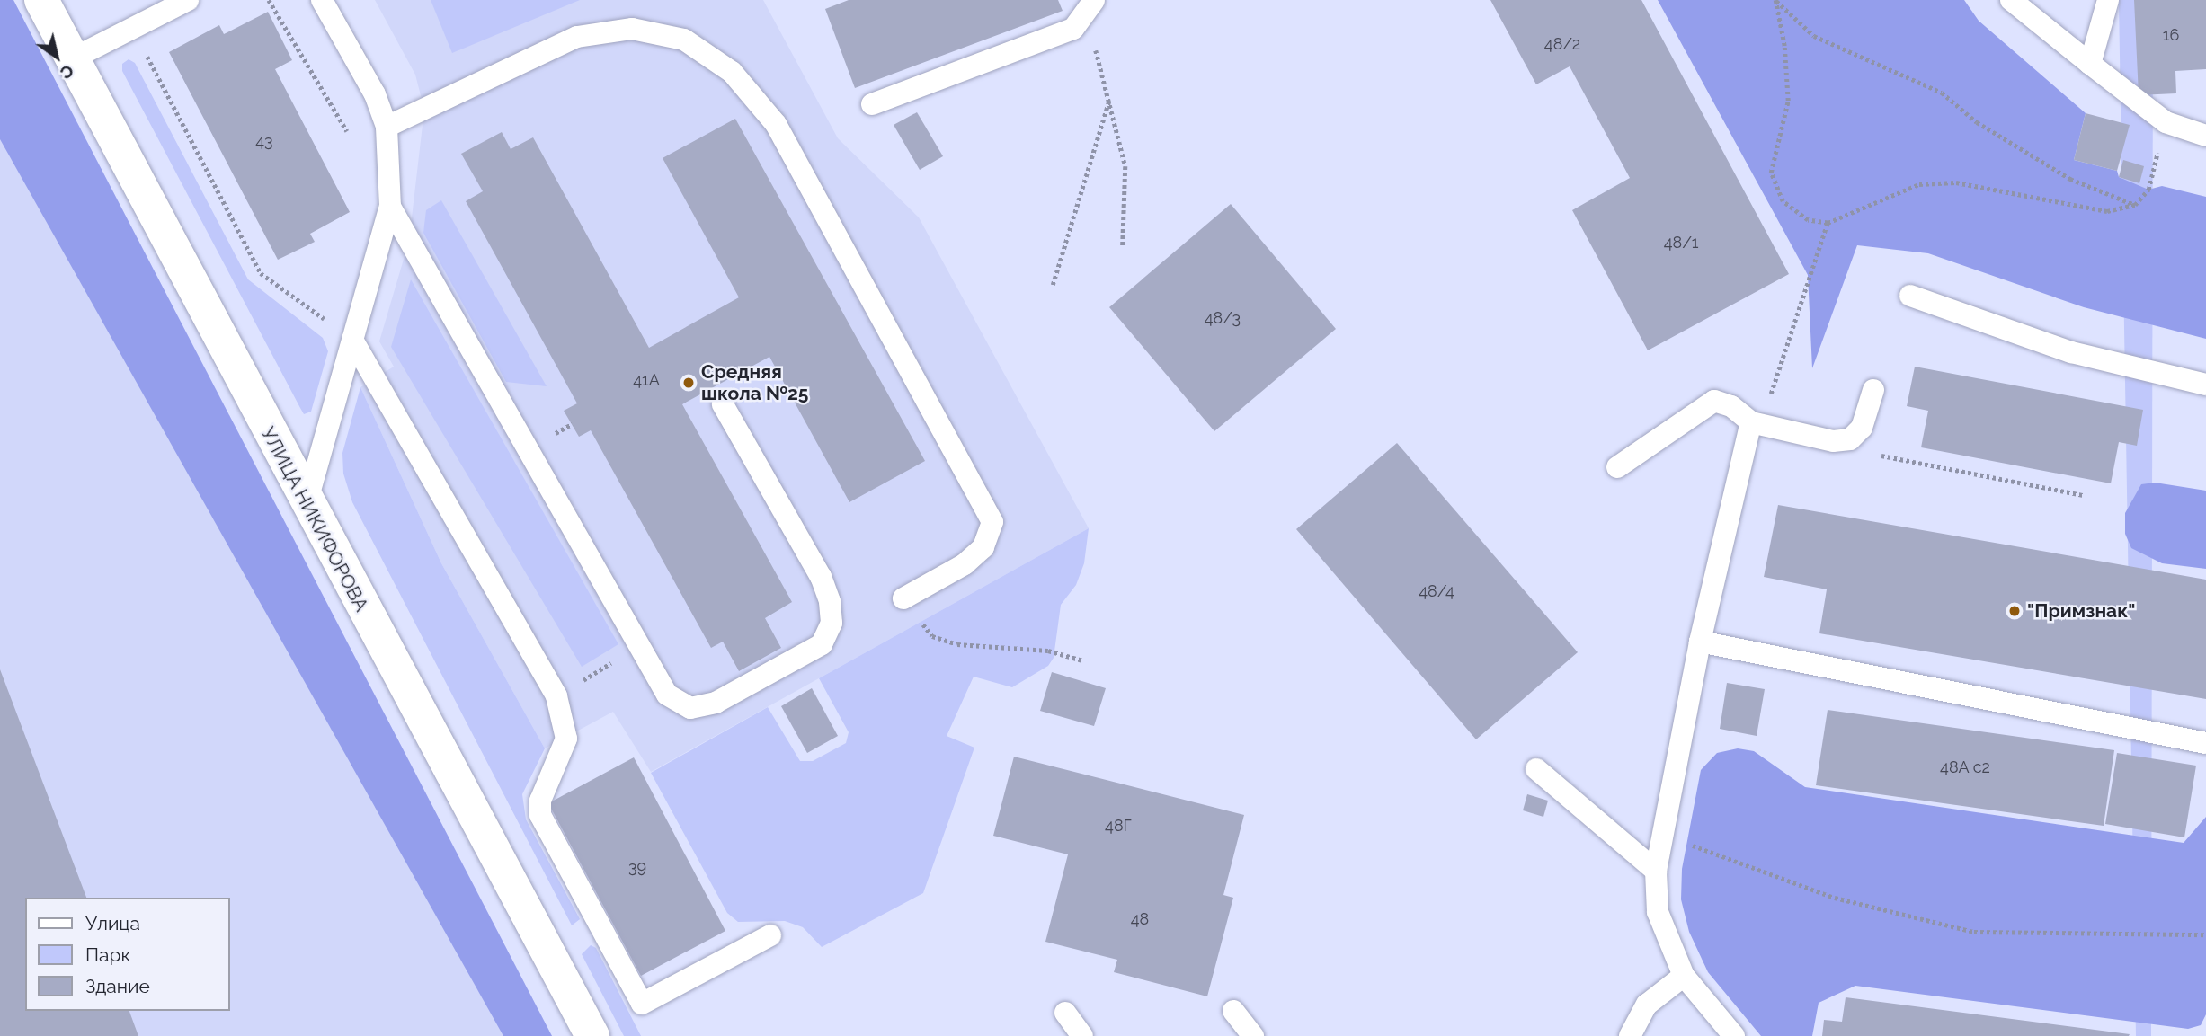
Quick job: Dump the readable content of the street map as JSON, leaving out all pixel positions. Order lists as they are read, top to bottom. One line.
{"streets":{"main road":["УЛИЦА НИКИФОРОВА"]},"places":["Средняя школа №25","\"Примзнак\""],"house_numbers":["16","48/2","43","48/1","48/3","41А","48/4","48А с2","48Г","39","48"],"legend":["Улица","Парк","Здание"],"north":"bottom right"}
